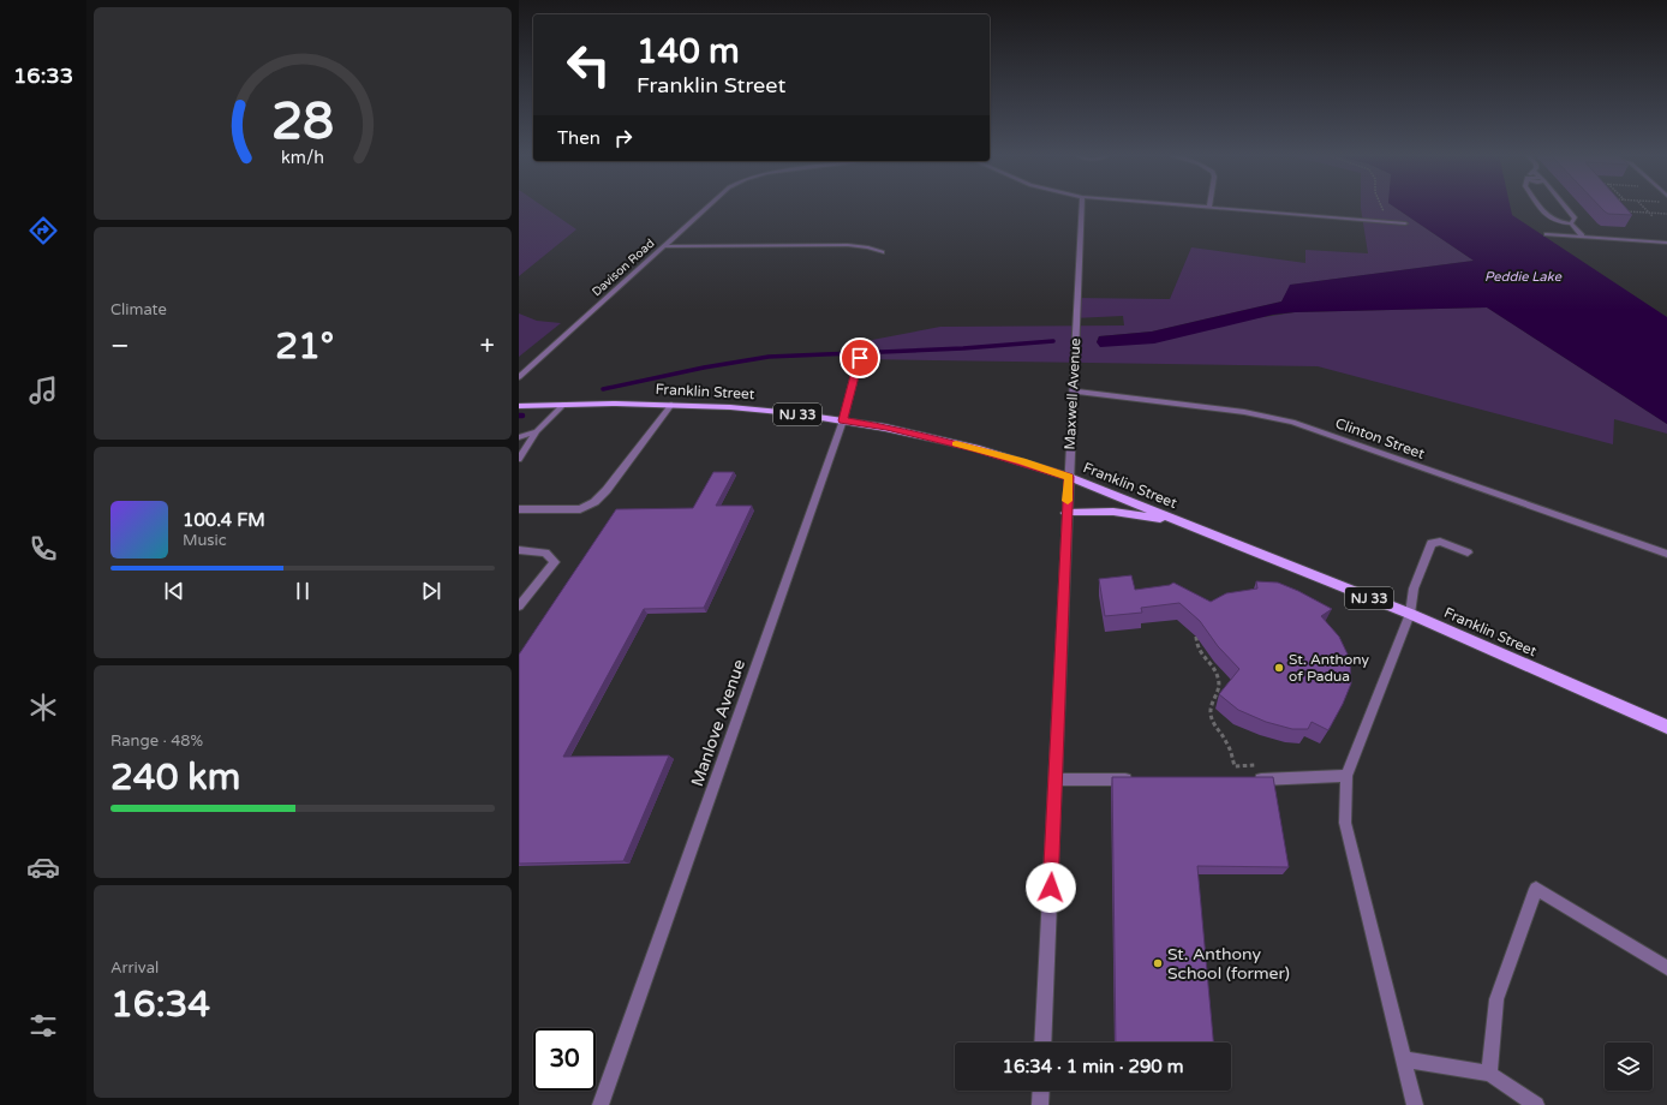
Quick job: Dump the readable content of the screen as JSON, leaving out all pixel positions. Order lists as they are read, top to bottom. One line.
{"streets":{"main road":["Franklin Street","NJ 33"],"street":["Davison Road","Maxwell Avenue","Clinton Street","Manlove Avenue"]},"crossings":[["Franklin Street","Maxwell Avenue"],["Franklin Street","Manlove Avenue"],["Maxwell Avenue","Clinton Street"]],"water":["Peddie Lake"],"places":["St. Anthony of Padua","St. Anthony School (former)"],"page":{"tabs":"16:33","turn":["140 m","Franklin Street"],"then":"Then","tile":["Climate",["Range · 48%","240 km"],["Arrival","16:34"]],"heat":["−","21°","+"],"song":["100.4 FM","Music"],"limit":"30","trip":"16:34 · 1 min · 290 m","gauge":["28","km/h"]}}
